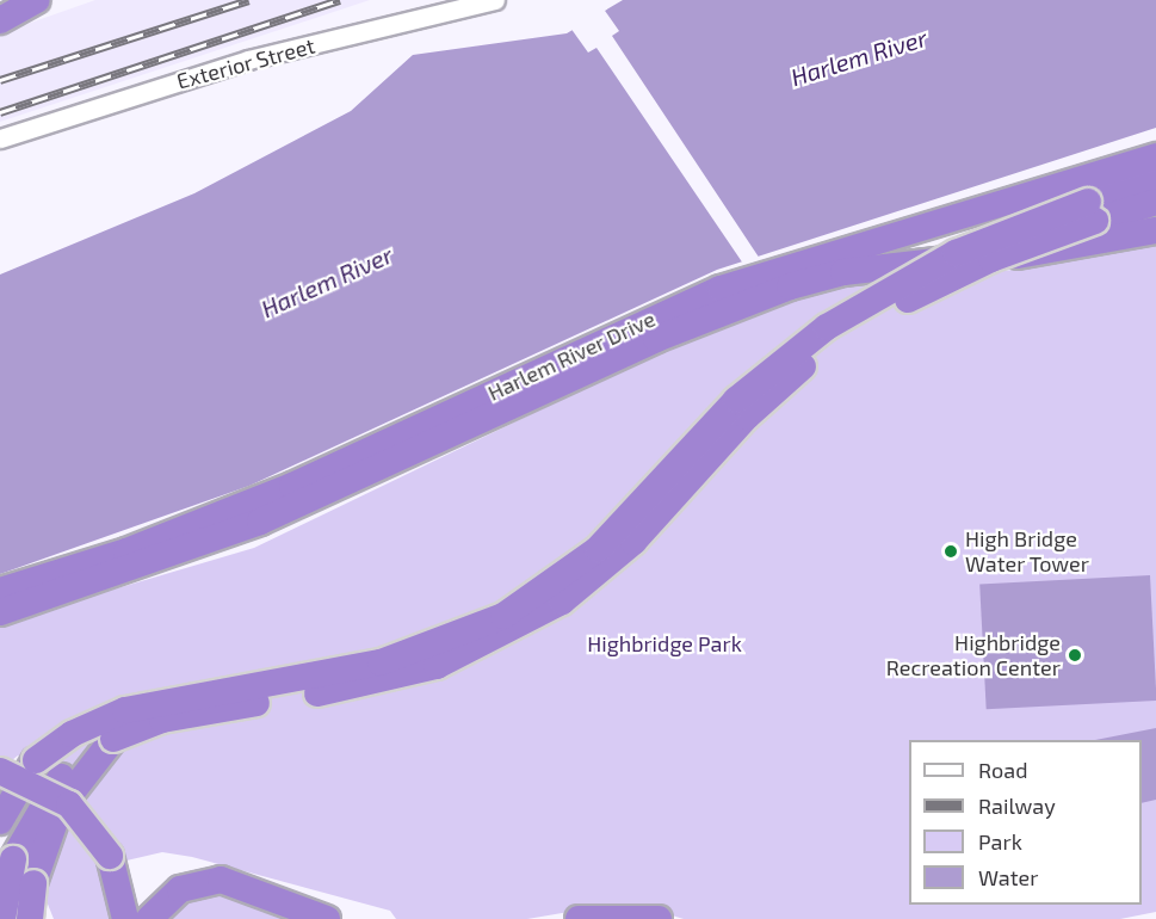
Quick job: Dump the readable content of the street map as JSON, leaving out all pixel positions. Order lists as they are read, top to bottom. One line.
{"streets":{"highway":["Harlem River Drive"],"street":["Exterior Street"]},"water":["Harlem River"],"parks":["Highbridge Park"],"places":["High Bridge Water Tower","Highbridge Recreation Center"],"legend":["Road","Railway","Park","Water"]}
